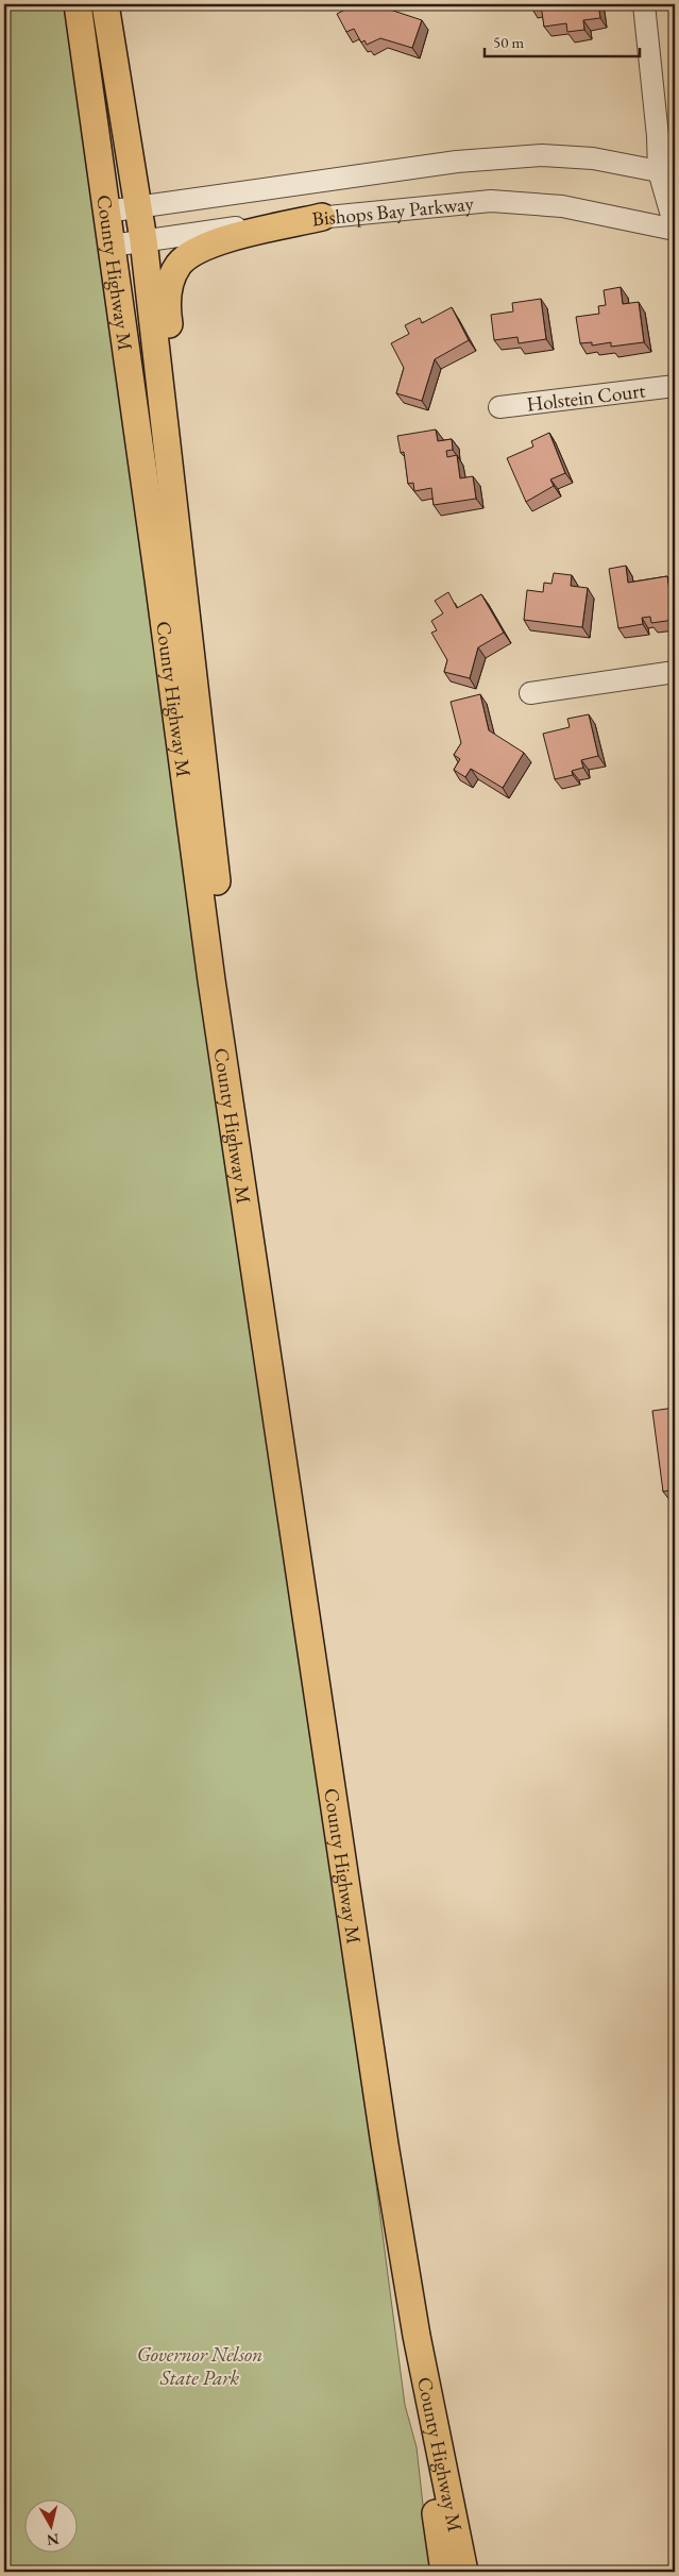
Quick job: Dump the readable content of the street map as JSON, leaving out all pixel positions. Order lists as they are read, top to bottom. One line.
{"streets":{"main road":["County Highway M"],"street":["Bishops Bay Parkway","Holstein Court"]},"crossings":[["Bishops Bay Parkway","County Highway M"]],"parks":["Governor Nelson State Park"],"scale_bar":"50 m","north":"bottom"}
